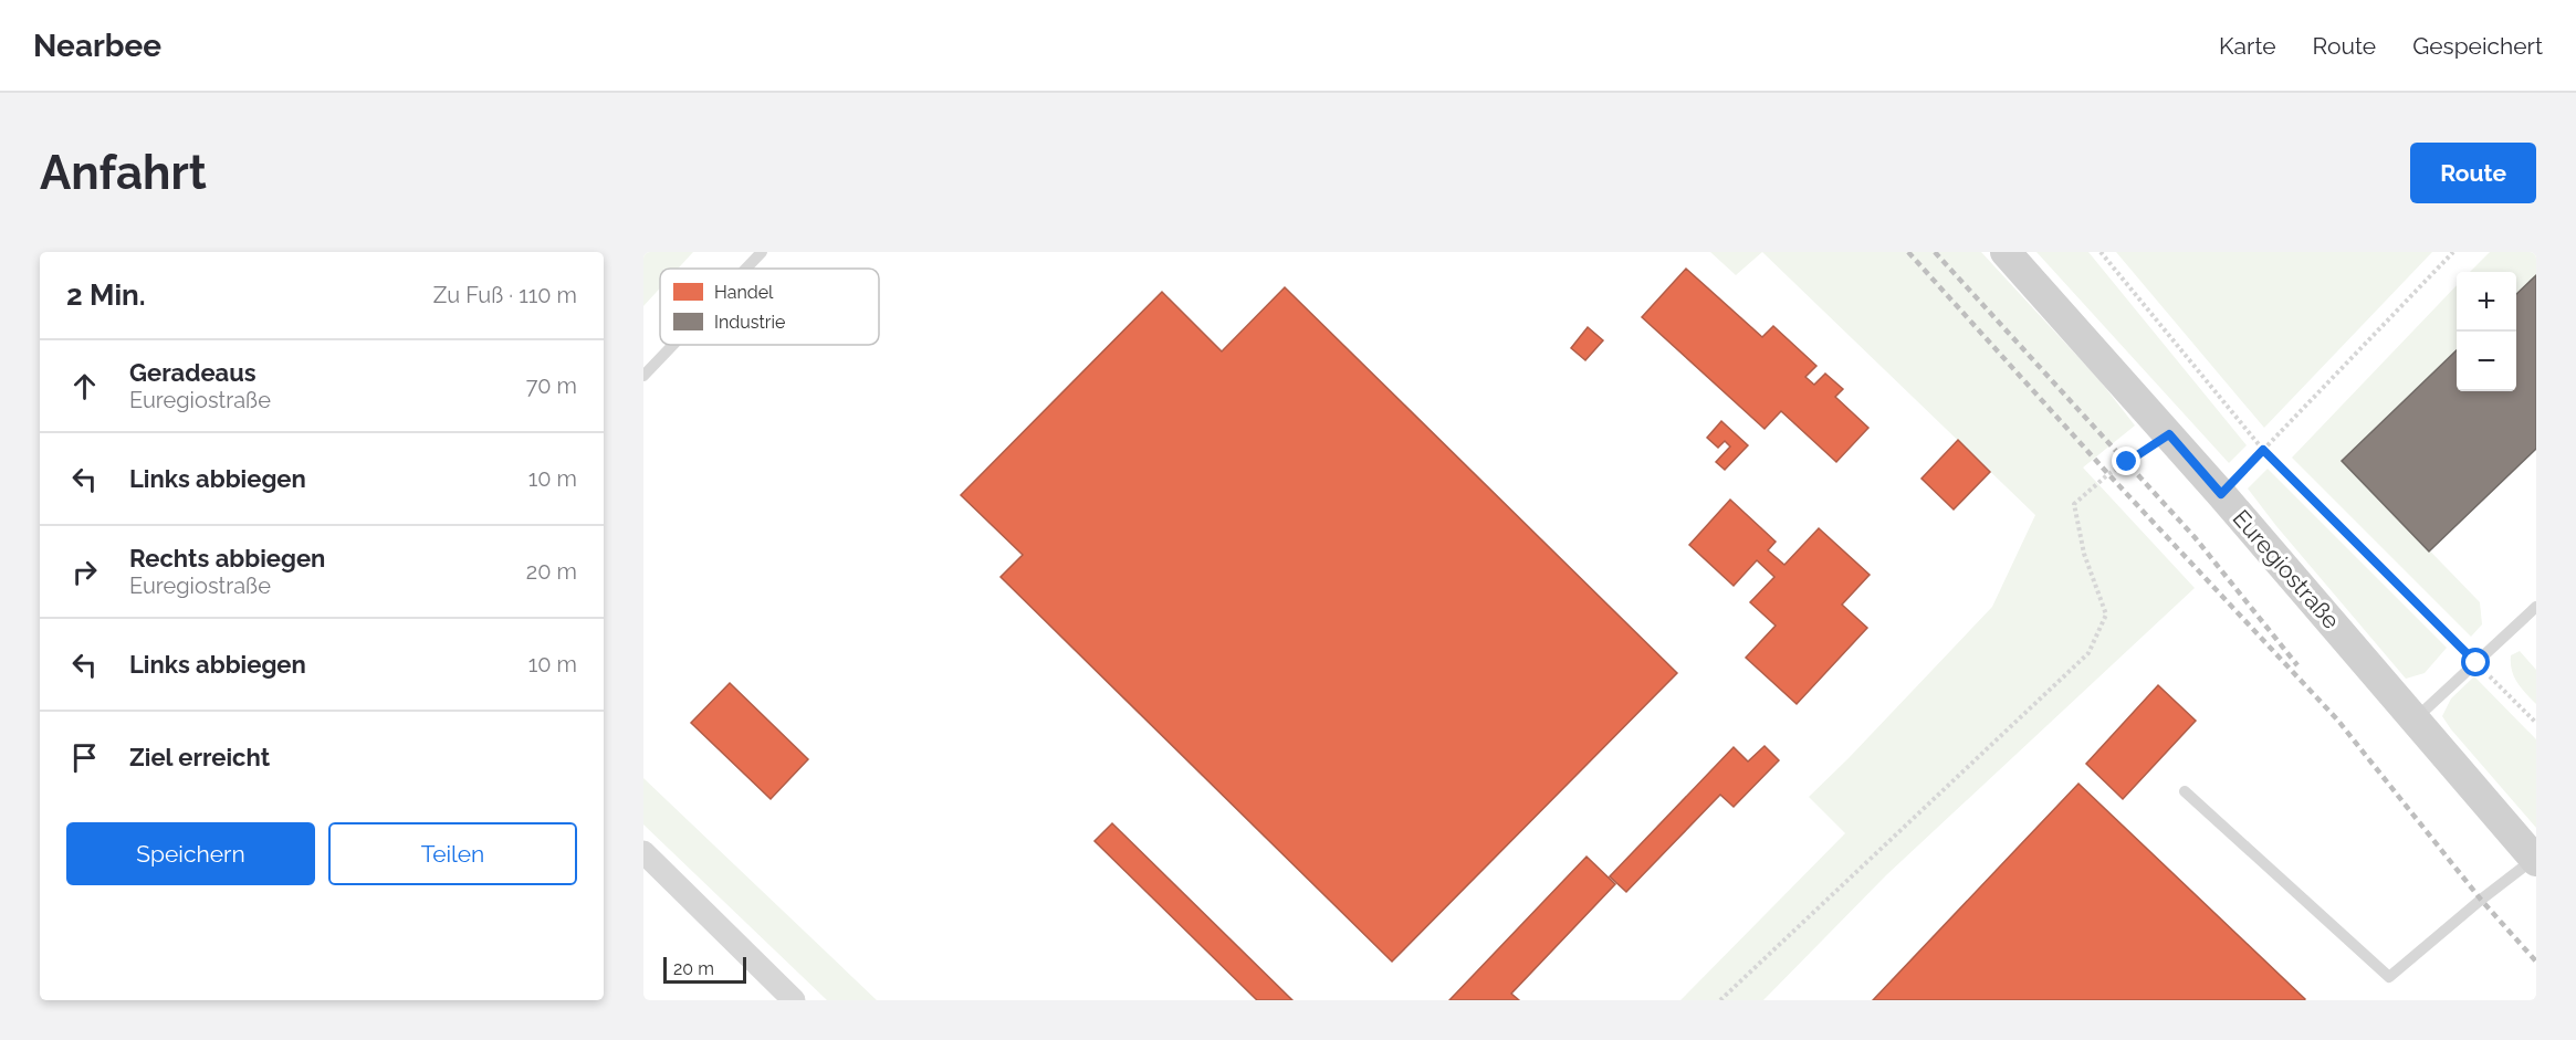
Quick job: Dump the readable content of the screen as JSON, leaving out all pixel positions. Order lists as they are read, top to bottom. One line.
{"streets":{"main road":["Euregiostraße"]},"legend":["Handel","Industrie"],"scale_bar":"20 m","page":{"header":"Nearbee","nav":["Karte","Route","Gespeichert"],"buttons":["Route",["Speichern","Teilen"]],"title":"Anfahrt","heading":["2 Min.","Zu Fuß · 110 m"],"map_buttons":["+","−"],"list":[["Geradeaus","Euregiostraße","70 m"],["Links abbiegen","10 m"],["Rechts abbiegen","Euregiostraße","20 m"],["Links abbiegen","10 m"],"Ziel erreicht"],"scale":"20 m"}}
